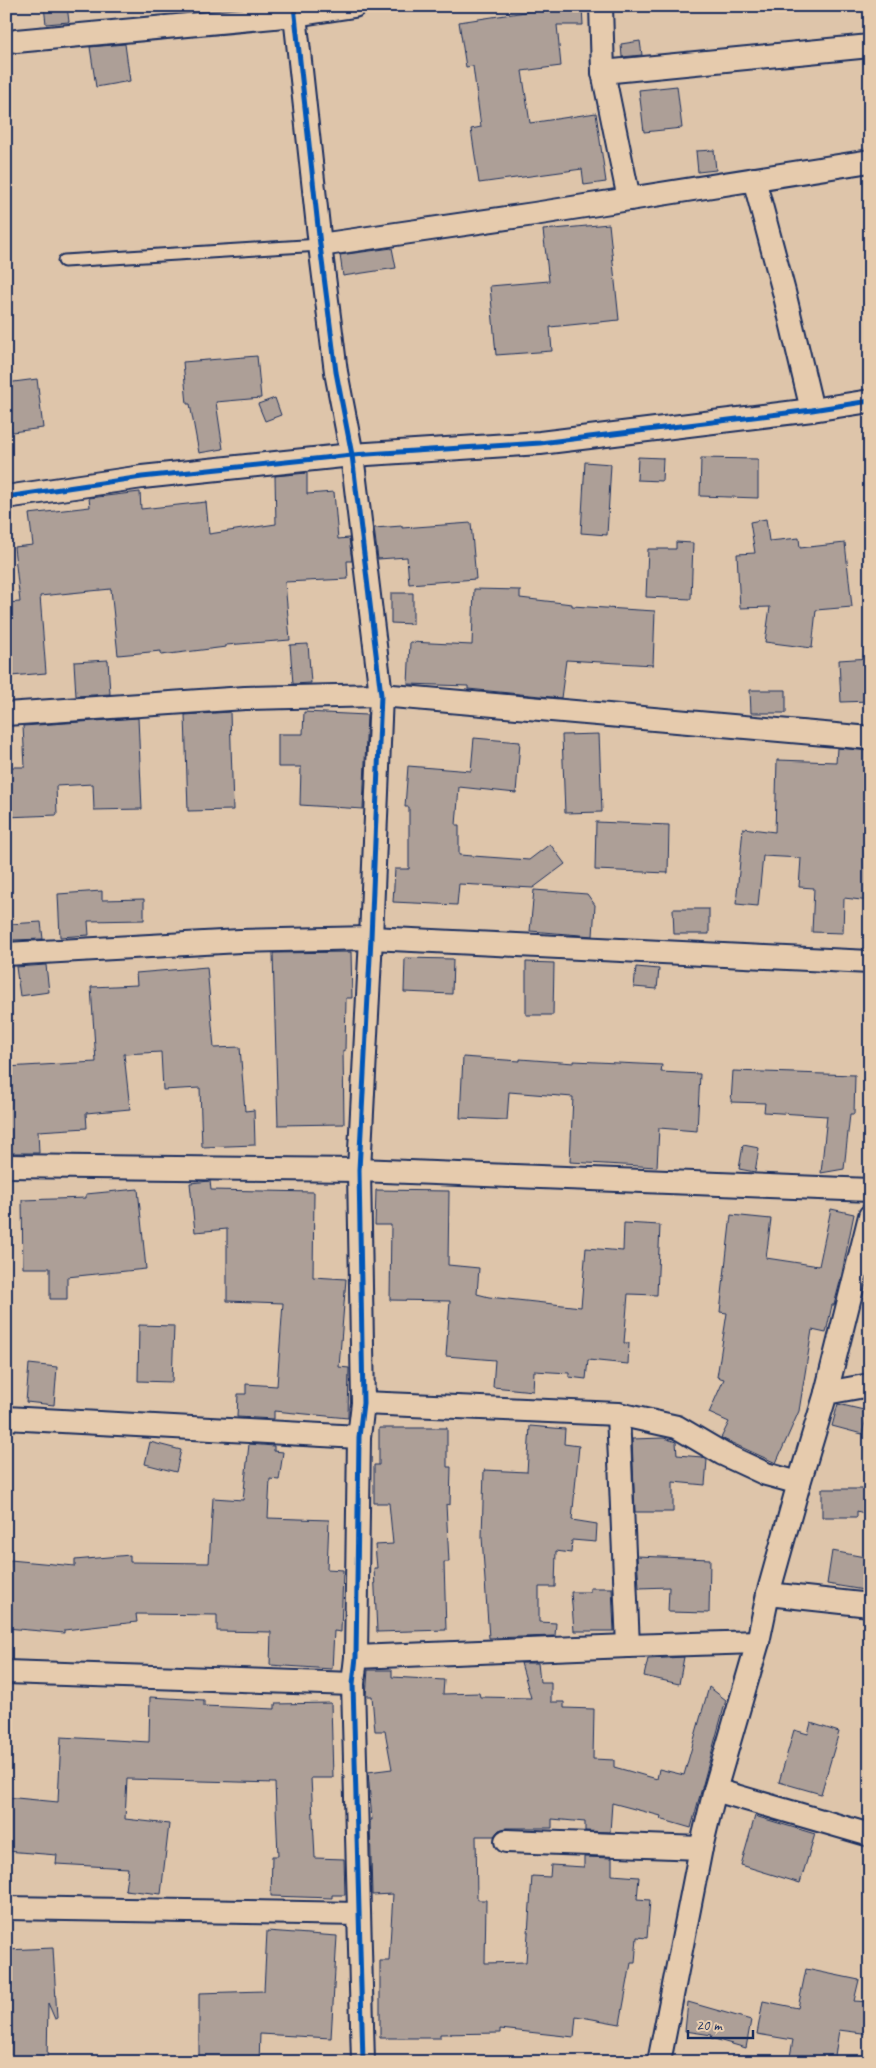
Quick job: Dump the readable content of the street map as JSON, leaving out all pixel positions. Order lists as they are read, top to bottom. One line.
{"scale_bar":"20 m"}
